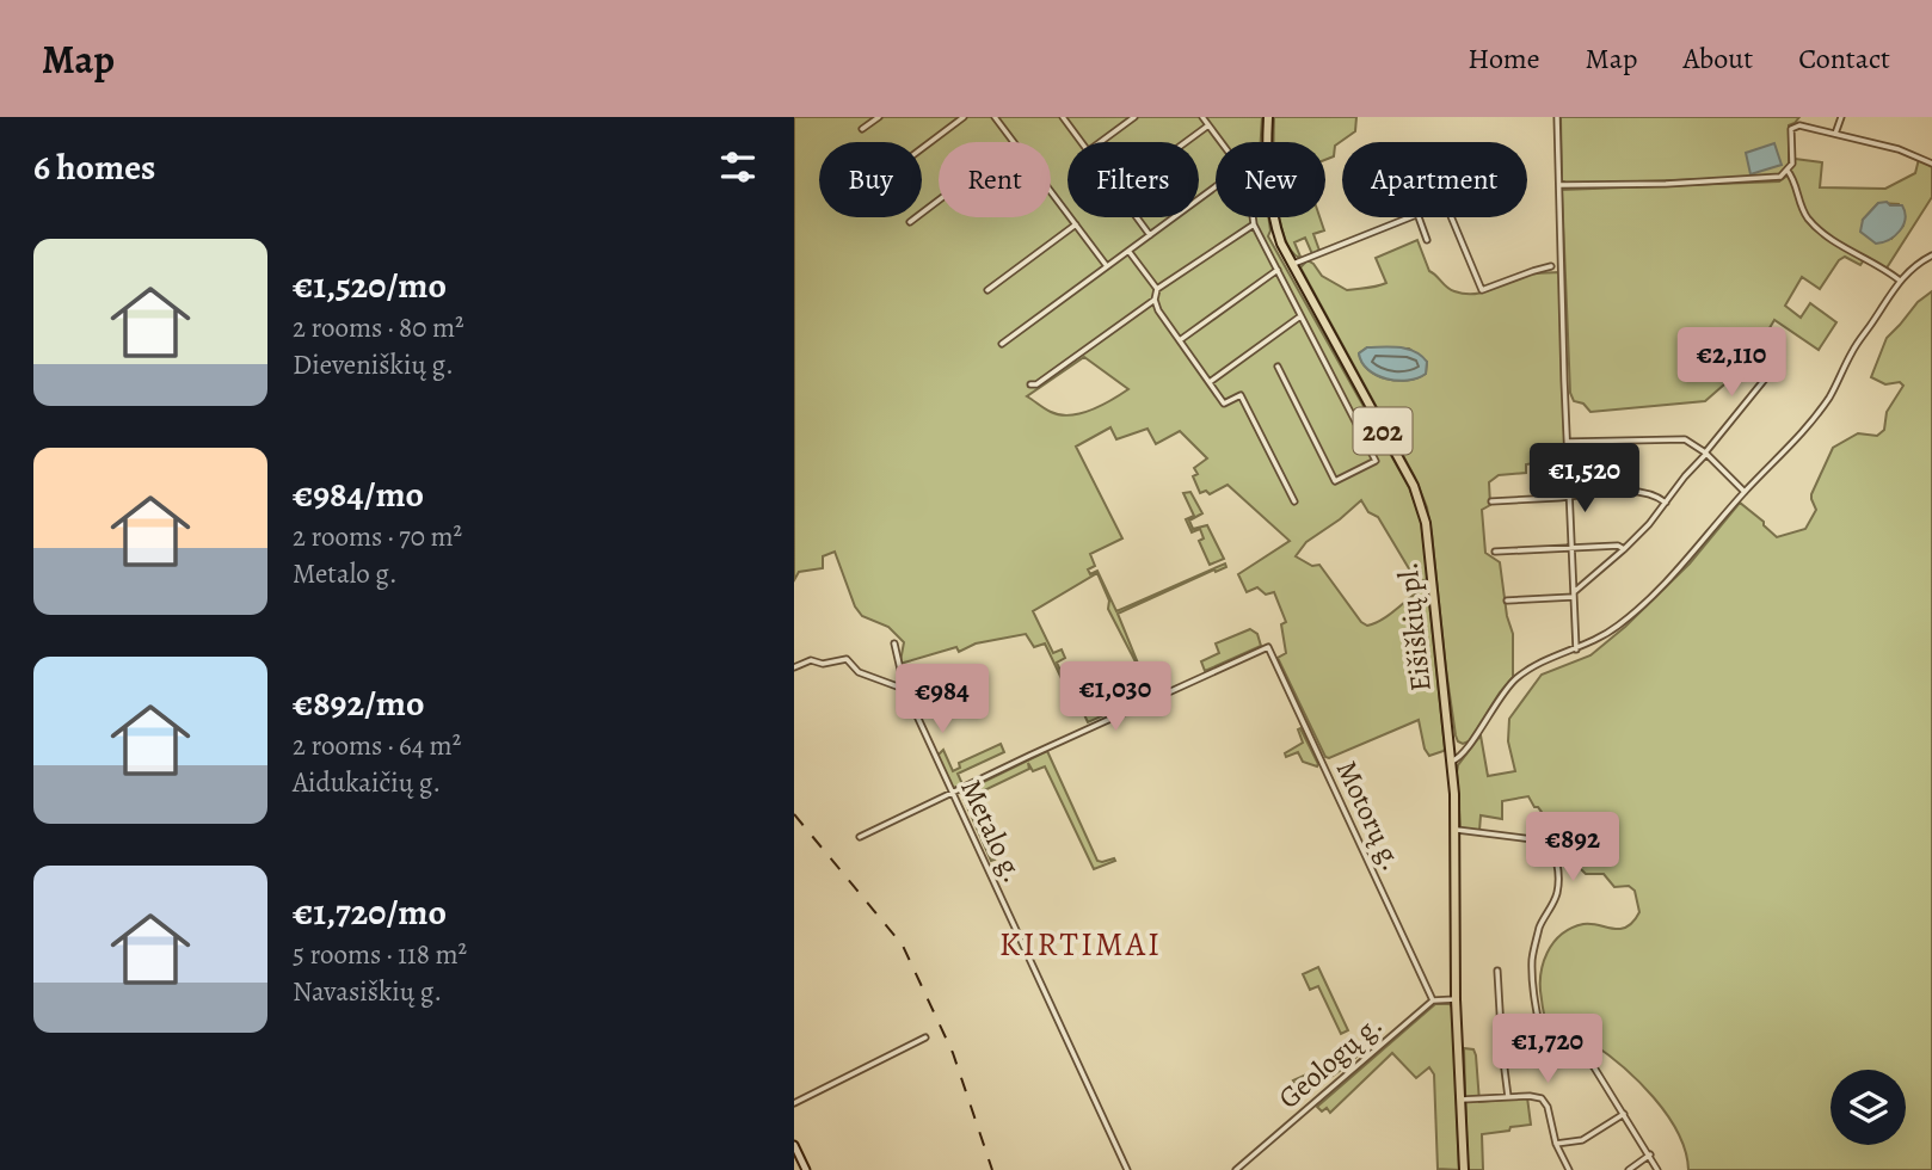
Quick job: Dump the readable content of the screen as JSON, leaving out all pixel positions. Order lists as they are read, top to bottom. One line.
{"streets":{"main road":["202","Eišiškių pl."],"street":["Motorų g.","Metalo g.","Geologų g."]},"crossings":[["Motorų g.","Metalo g."],["Motorų g.","Geologų g."]],"districts":["KIRTIMAI"],"page":{"header":"Map","nav":["Home","Map","About","Contact"],"heading":"6 homes","chip":["Buy","Rent","Filters","New","Apartment"],"list":[{"name":"€1,520/mo","note":"2 rooms · 80 m² · Dieveniškių g."},{"name":"€984/mo","note":"2 rooms · 70 m² · Metalo g."},{"name":"€892/mo","note":"2 rooms · 64 m² · Aidukaičių g."},{"name":"€1,720/mo","note":"5 rooms · 118 m² · Navasiškių g."}],"price":["€2,110","€1,520","€1,030","€984","€892","€1,720"]}}
